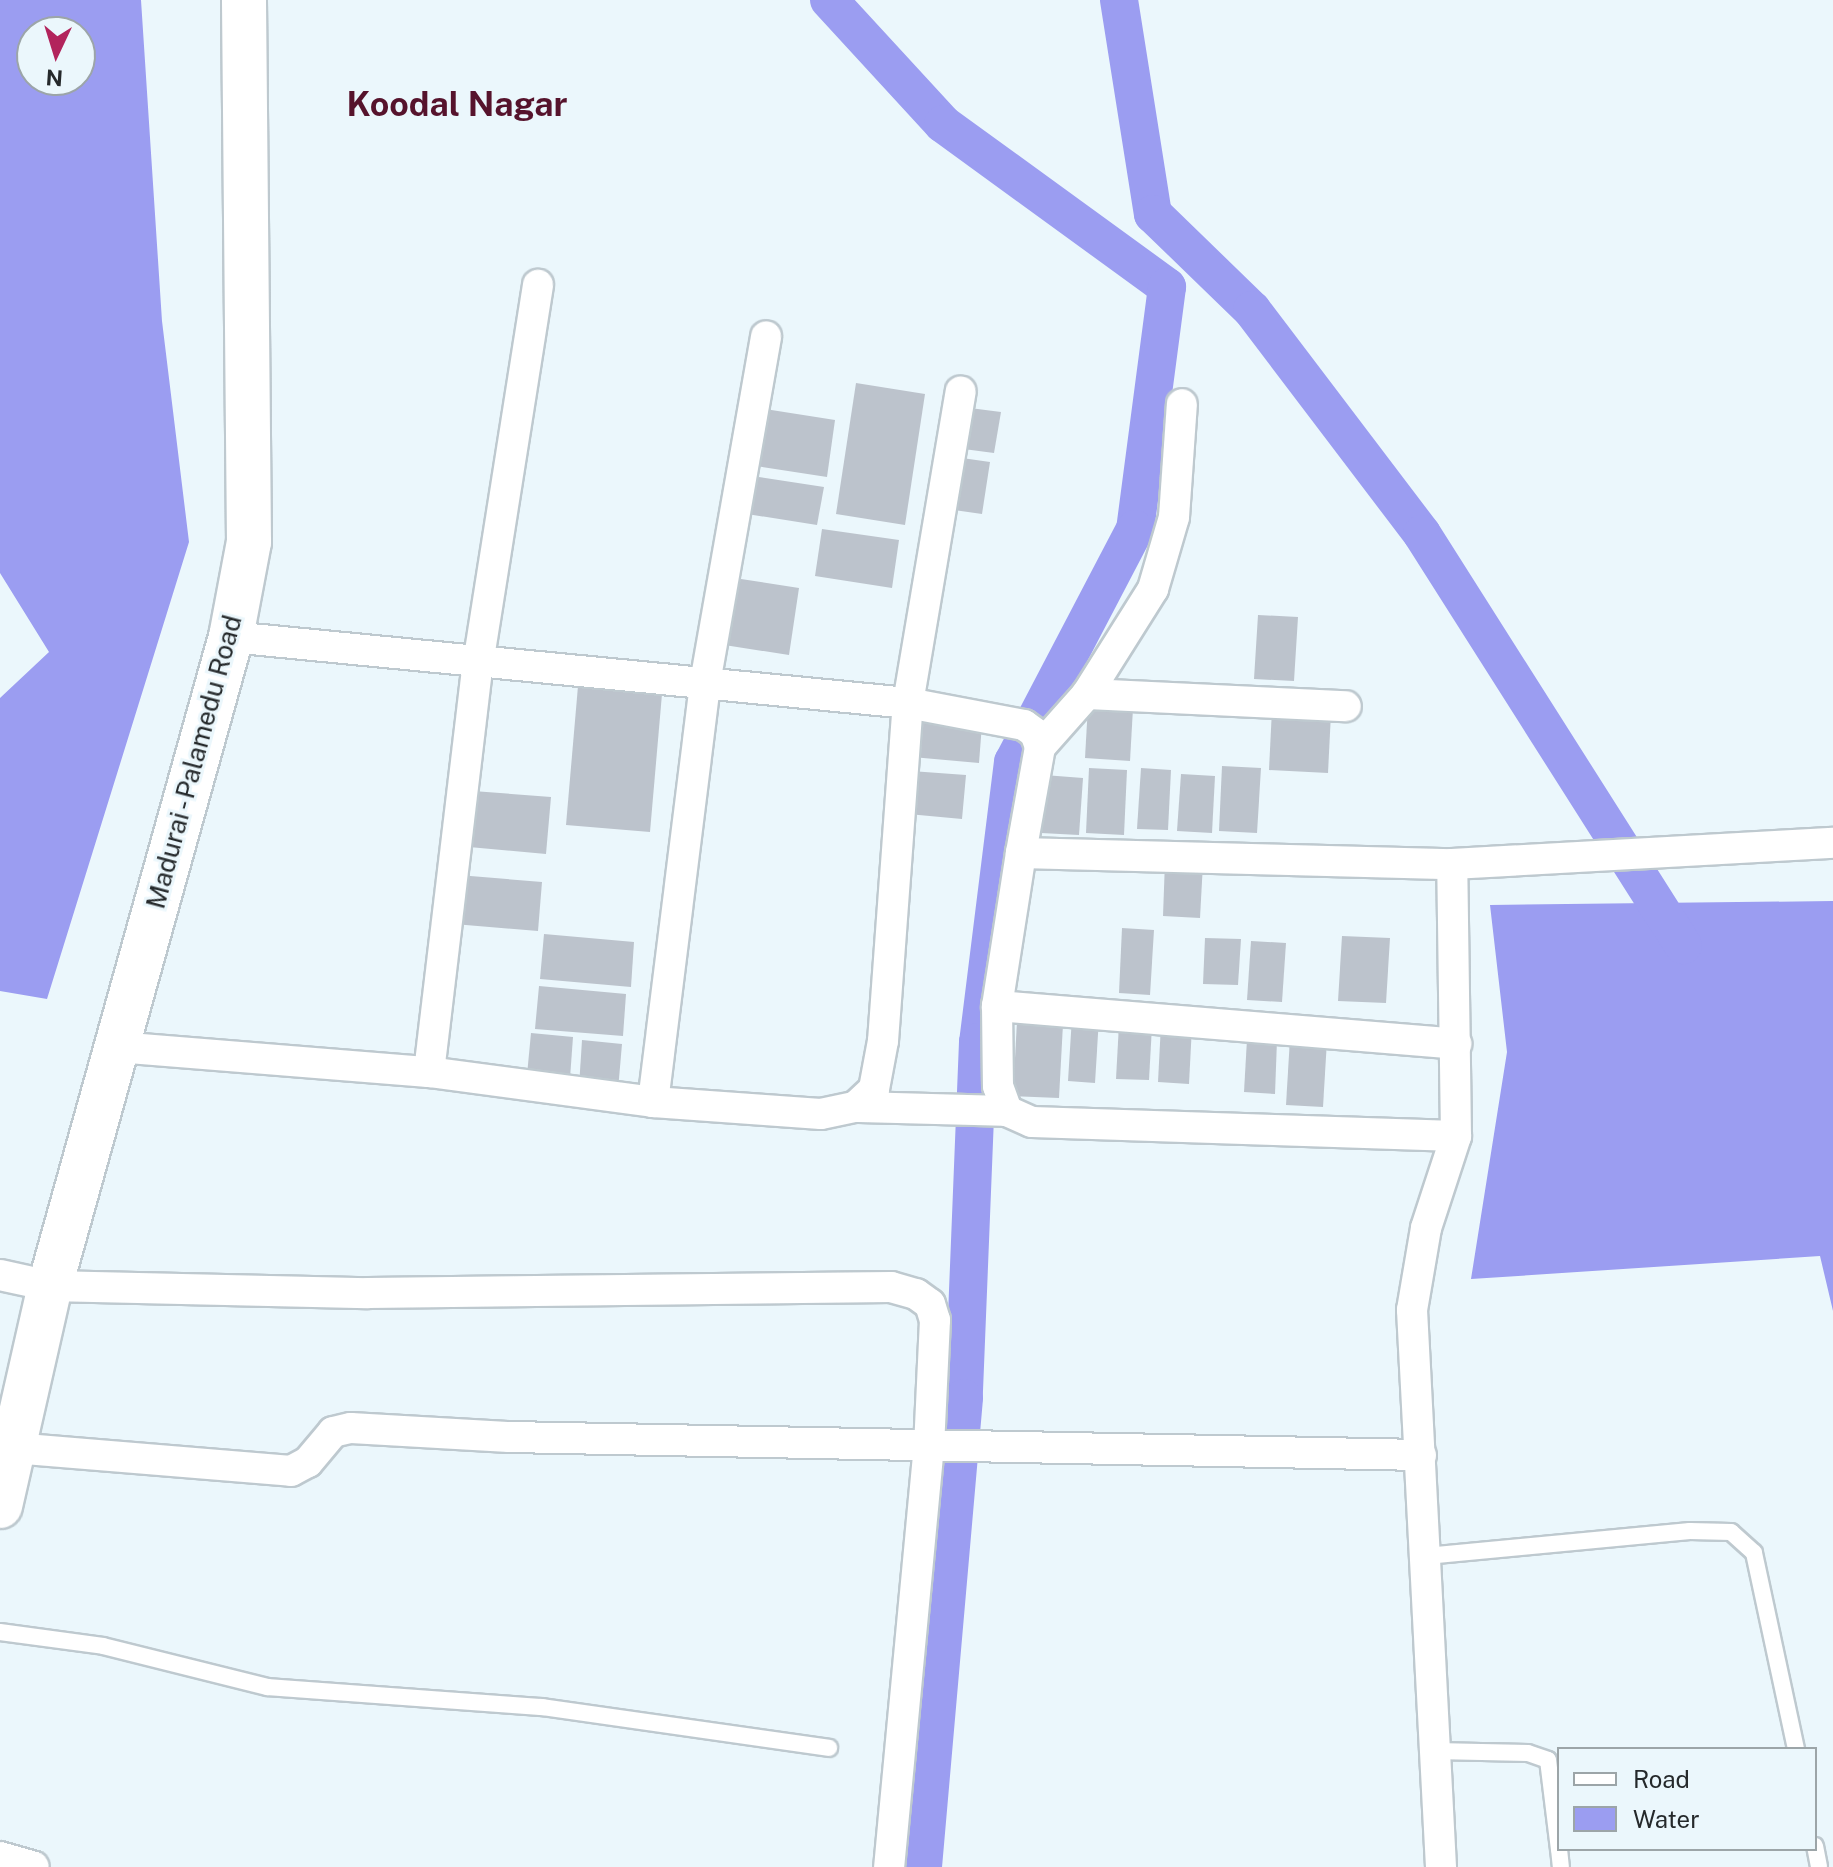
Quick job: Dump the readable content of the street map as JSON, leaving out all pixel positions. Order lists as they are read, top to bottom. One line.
{"streets":{"main road":["Madurai - Palamedu Road"]},"districts":["Koodal Nagar"],"legend":["Road","Water"],"north":"bottom"}
